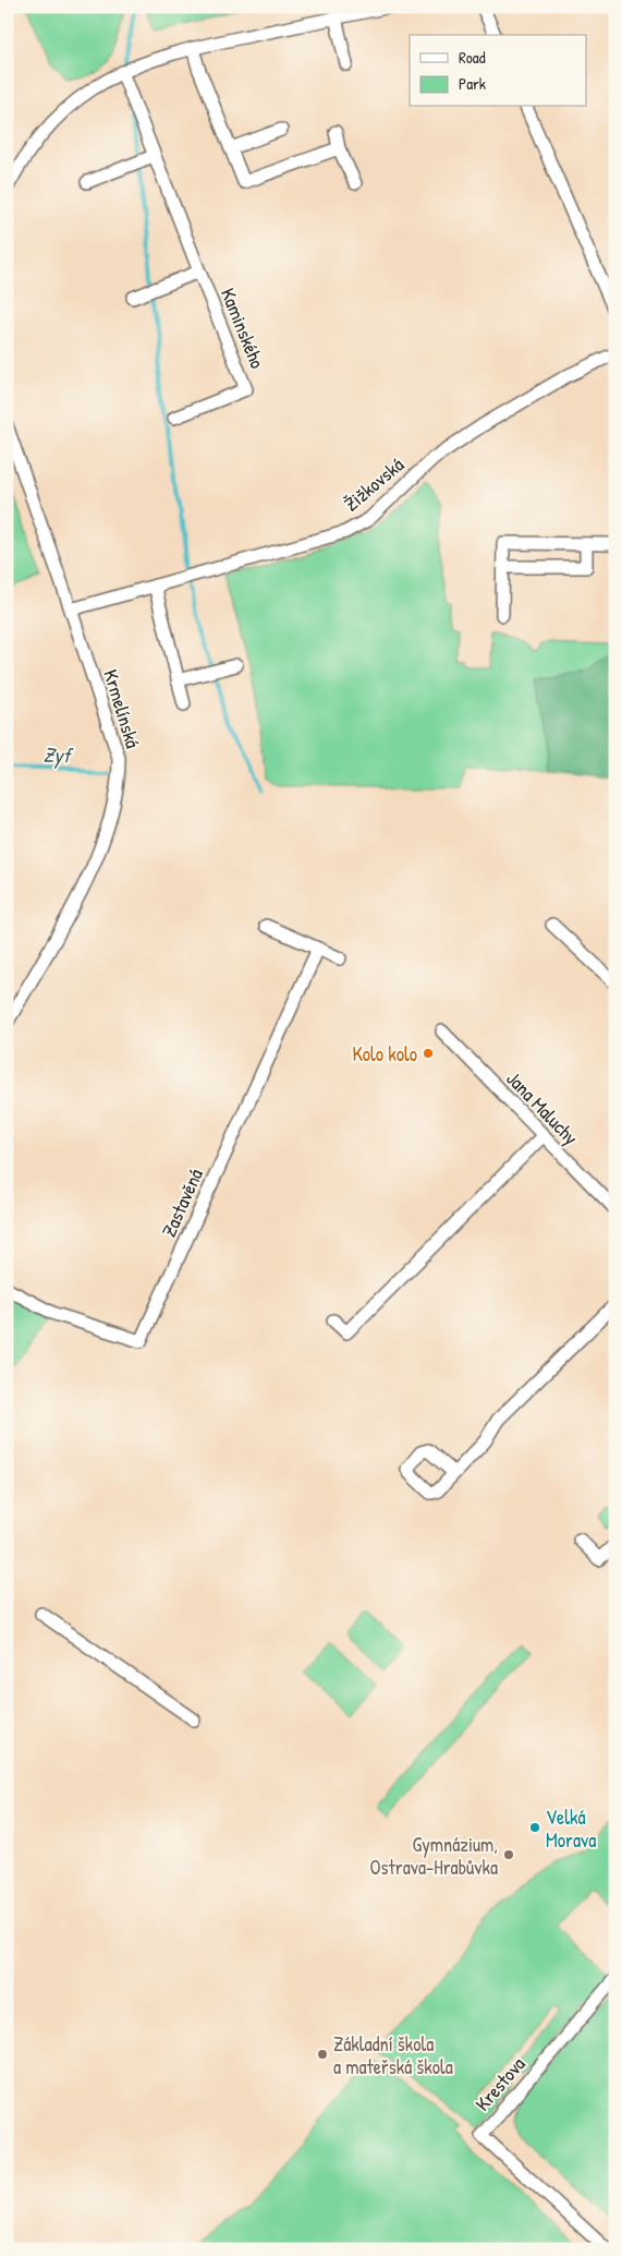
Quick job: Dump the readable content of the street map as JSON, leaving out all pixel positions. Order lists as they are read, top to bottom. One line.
{"streets":{"street":["Kaminského","Žižkovská","Krmelínská","Jana Maluchy","Zastavěná","Krestova"]},"crossings":[["Žižkovská","Krmelínská"]],"water":["Zyf"],"places":["Kolo kolo","Velká Morava","Gymnázium, Ostrava-Hrabůvka","Základní škola a mateřská škola"],"legend":["Road","Park"]}
